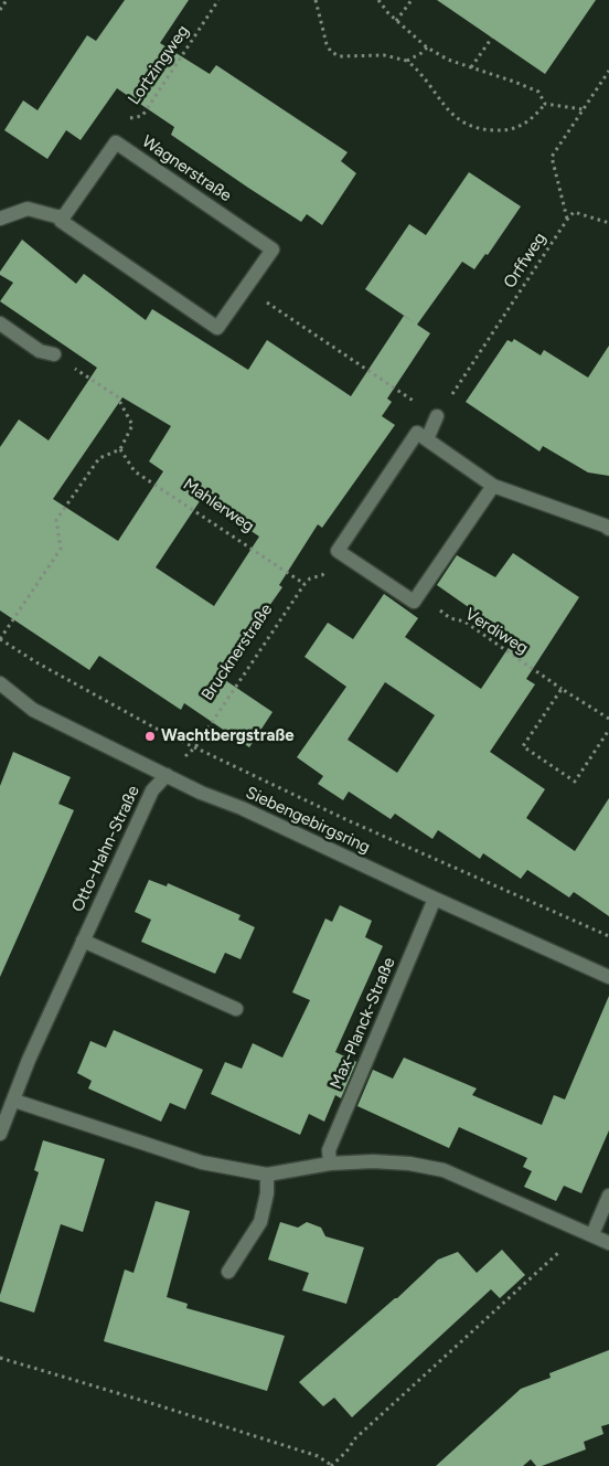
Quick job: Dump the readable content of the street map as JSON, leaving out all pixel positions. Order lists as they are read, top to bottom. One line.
{"streets":{"street":["Wagnerstraße","Siebengebirgsring","Otto-Hahn-Straße","Max-Planck-Straße"],"path":["Lortzingweg","Orffweg","Mahlerweg","Verdiweg","Brucknerstraße"]},"crossings":[["Mahlerweg","Brucknerstraße"],["Brucknerstraße","Siebengebirgsring"],["Brucknerstraße","Otto-Hahn-Straße"],["Siebengebirgsring","Otto-Hahn-Straße"],["Siebengebirgsring","Max-Planck-Straße"]],"places":["Wachtbergstraße"]}
